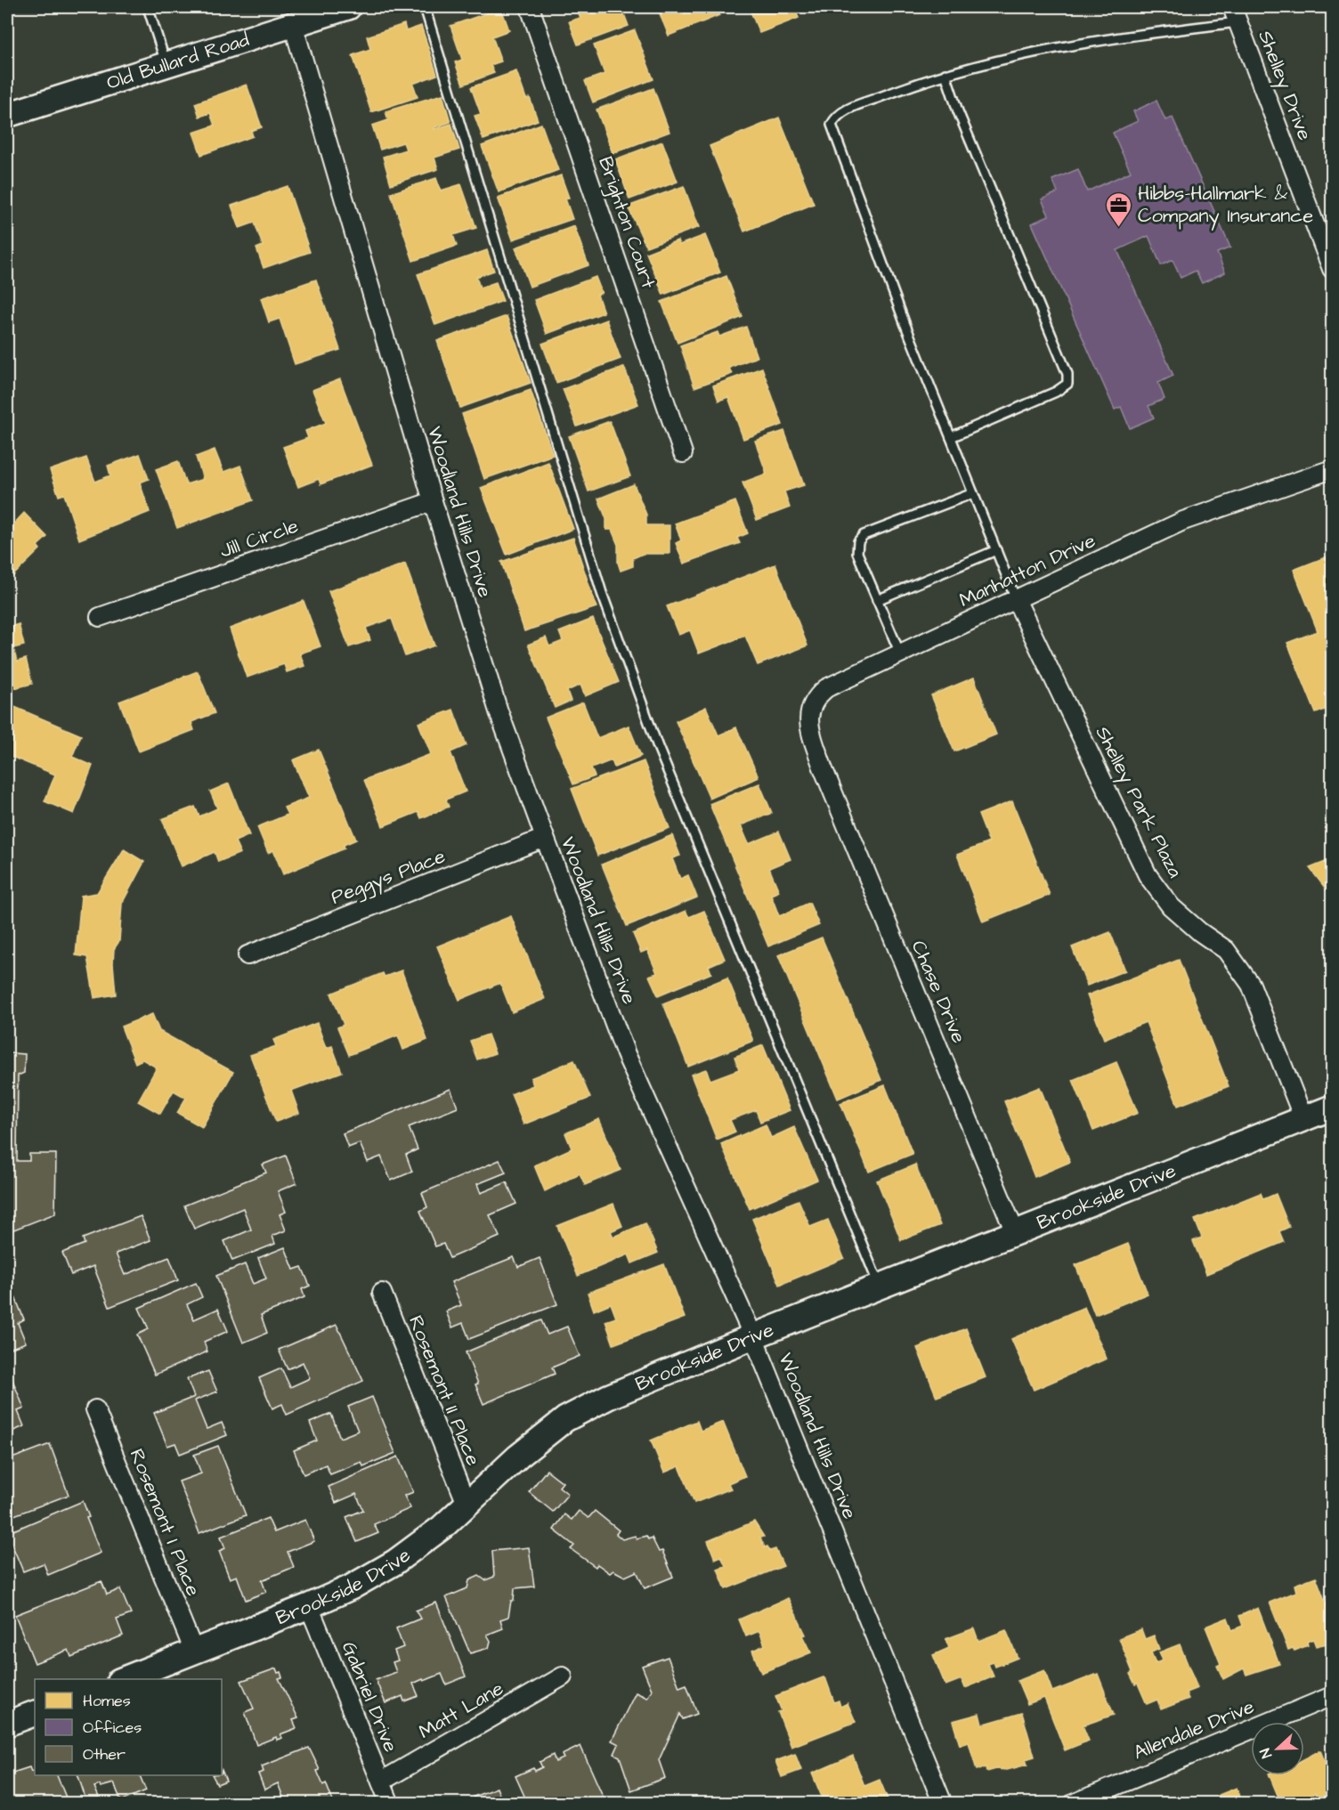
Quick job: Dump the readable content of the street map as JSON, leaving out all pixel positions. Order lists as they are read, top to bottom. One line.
{"streets":{"street":["Old Bullard Road","Shelley Drive","Brighton Court","Woodland Hills Drive","Jill Circle","Manhatton Drive","Shelley Park Plaza","Peggys Place","Chase Drive","Brookside Drive","Rosemont II Place","Rosemont I Place","Gabriel Drive","Matt Lane","Allendale Drive"]},"crossings":[["Old Bullard Road","Woodland Hills Drive"],["Woodland Hills Drive","Jill Circle"],["Woodland Hills Drive","Peggys Place"],["Woodland Hills Drive","Brookside Drive"],["Manhatton Drive","Shelley Park Plaza"],["Manhatton Drive","Chase Drive"],["Shelley Park Plaza","Brookside Drive"],["Chase Drive","Brookside Drive"],["Brookside Drive","Rosemont II Place"],["Brookside Drive","Rosemont I Place"],["Brookside Drive","Gabriel Drive"],["Gabriel Drive","Matt Lane"]],"places":{"office":["Hibbs-Hallmark & Company Insurance"]},"legend":["Homes","Offices","Other"],"north":"left"}
